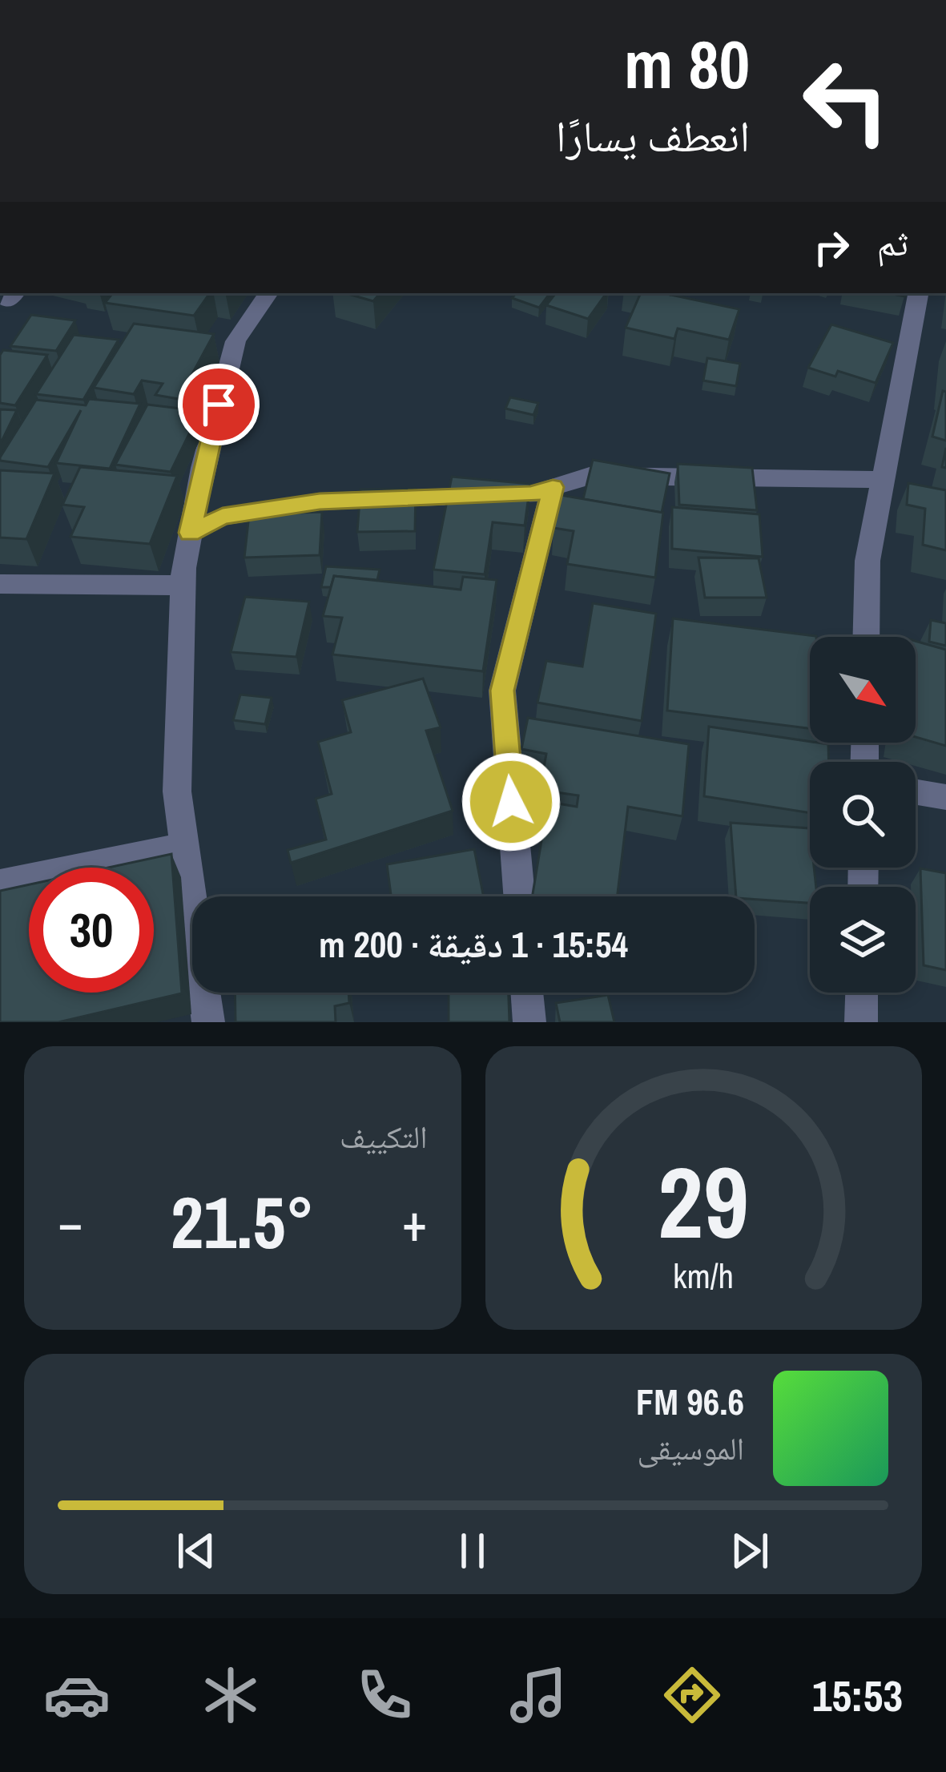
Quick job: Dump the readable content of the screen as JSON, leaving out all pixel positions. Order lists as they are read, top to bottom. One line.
{"north":"bottom right","page":{"turn":["80 m","انعطف يسارًا"],"then":"ثم","limit":"30","trip":"15:54 · 1 دقيقة · 200 m","tile":"التكييف","heat":["−","21.5°","+"],"song":["96.6 FM","الموسيقى"],"tabs":"15:53","gauge":["29","km/h"]}}
